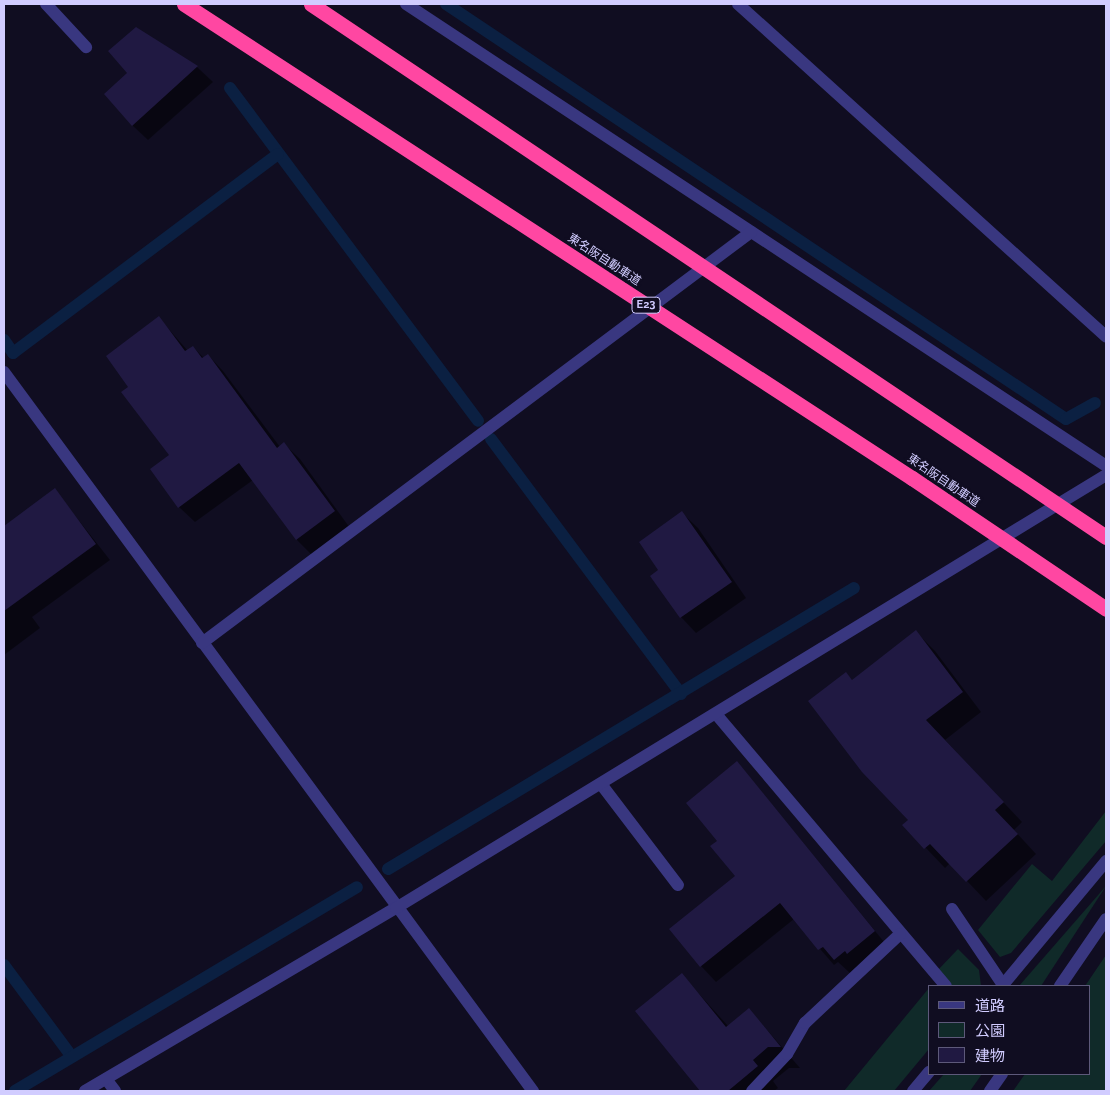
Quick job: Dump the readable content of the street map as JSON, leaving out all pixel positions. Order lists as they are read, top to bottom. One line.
{"streets":{"highway":["東名阪自動車道","E23"]},"legend":["道路","公園","建物"]}
